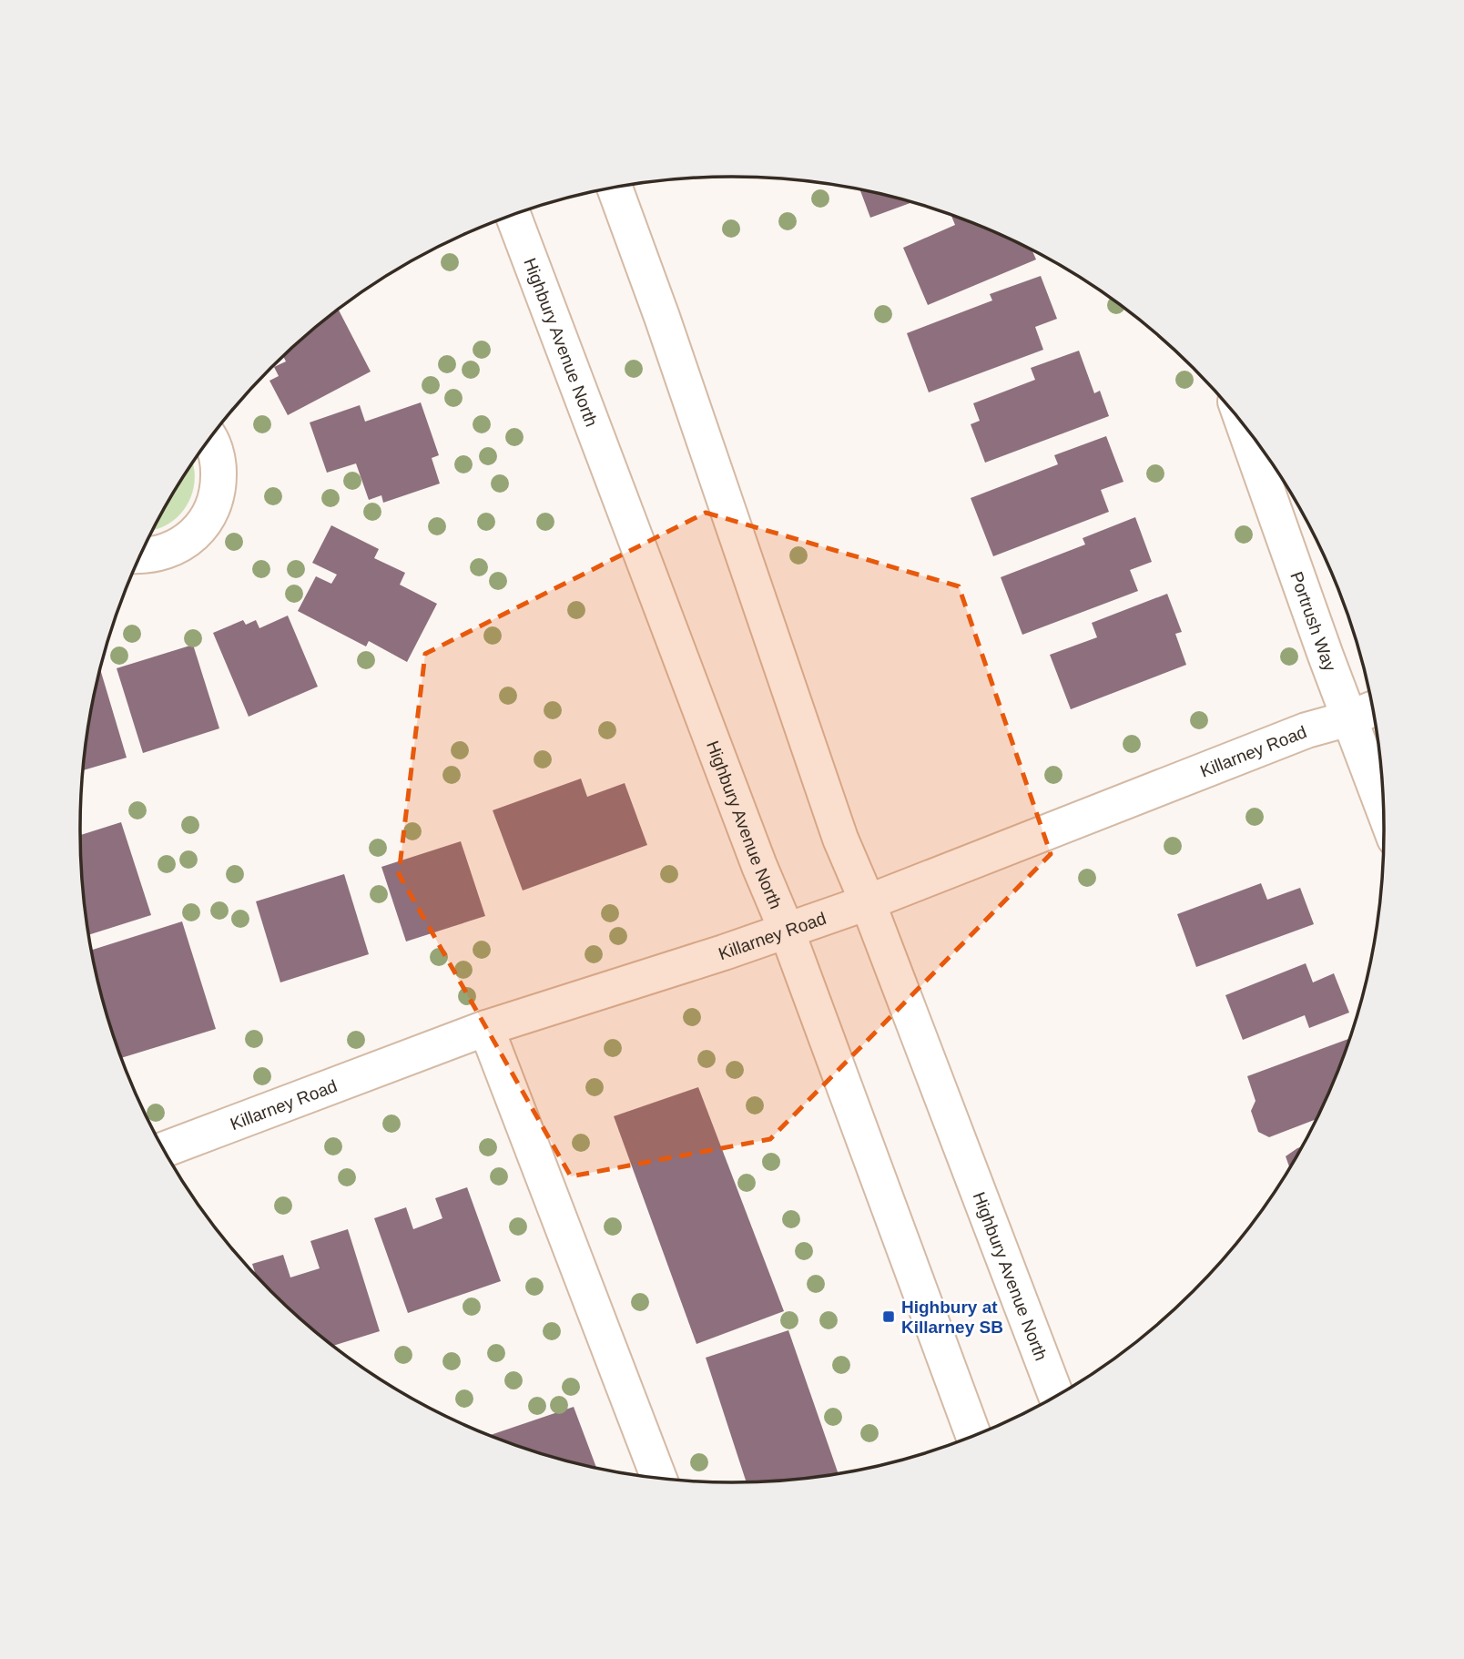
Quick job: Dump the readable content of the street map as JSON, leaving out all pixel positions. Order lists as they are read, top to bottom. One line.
{"streets":{"main road":["Highbury Avenue North","Portrush Way","Killarney Road"]},"crossings":[["Highbury Avenue North","Killarney Road"],["Portrush Way","Killarney Road"]],"places":{"transit":["Highbury at Killarney SB"]}}
